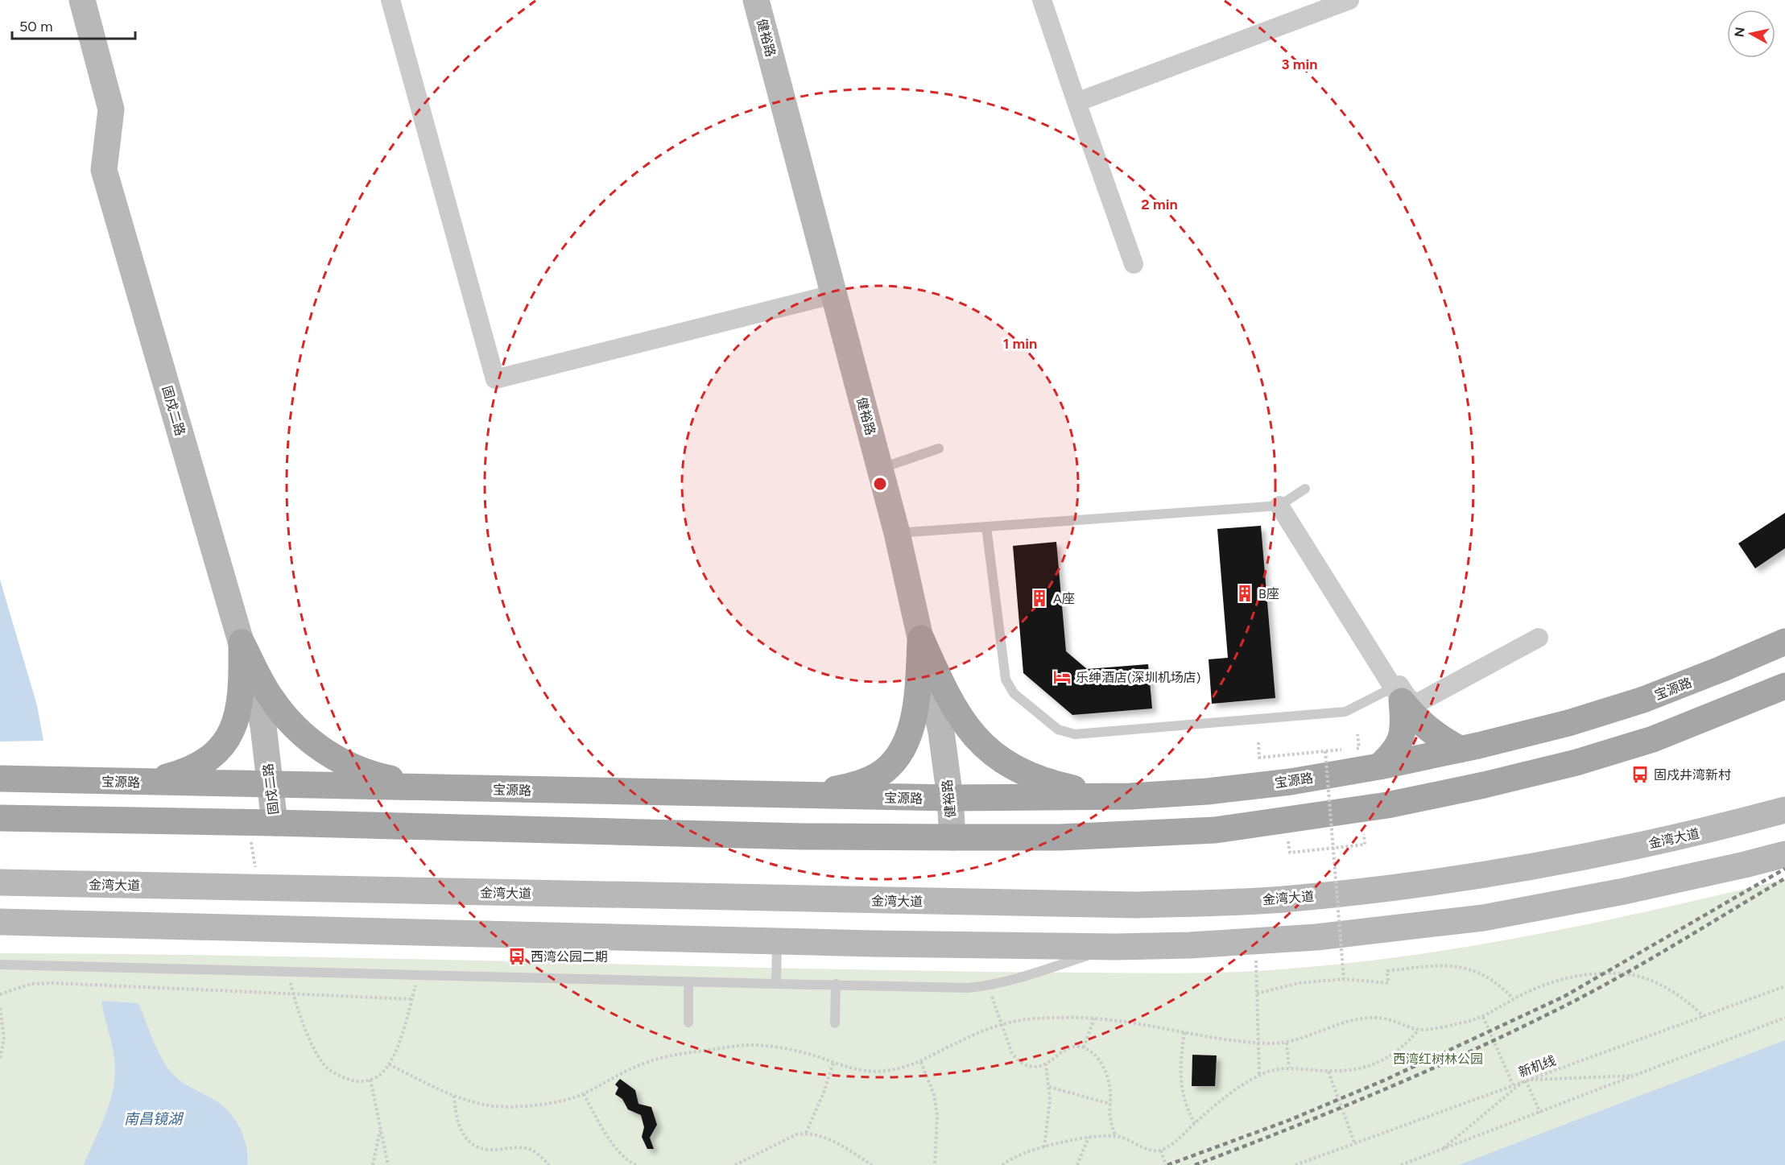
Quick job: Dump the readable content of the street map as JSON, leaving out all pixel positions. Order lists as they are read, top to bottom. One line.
{"streets":{"main road":["健裕路","固戍二路","宝源路","金湾大道"],"path":["新机线"]},"crossings":[["健裕路","宝源路"],["固戍二路","宝源路"]],"water":["南昌镜湖"],"parks":["西湾红树林公园"],"places":{"building":["B座","A座"],"hotel":["乐绅酒店(深圳机场店)"],"bus stop":["固戍井湾新村","西湾公园二期"]},"scale_bar":"50 m","north":"left","rings":["3 min","2 min","1 min"]}
